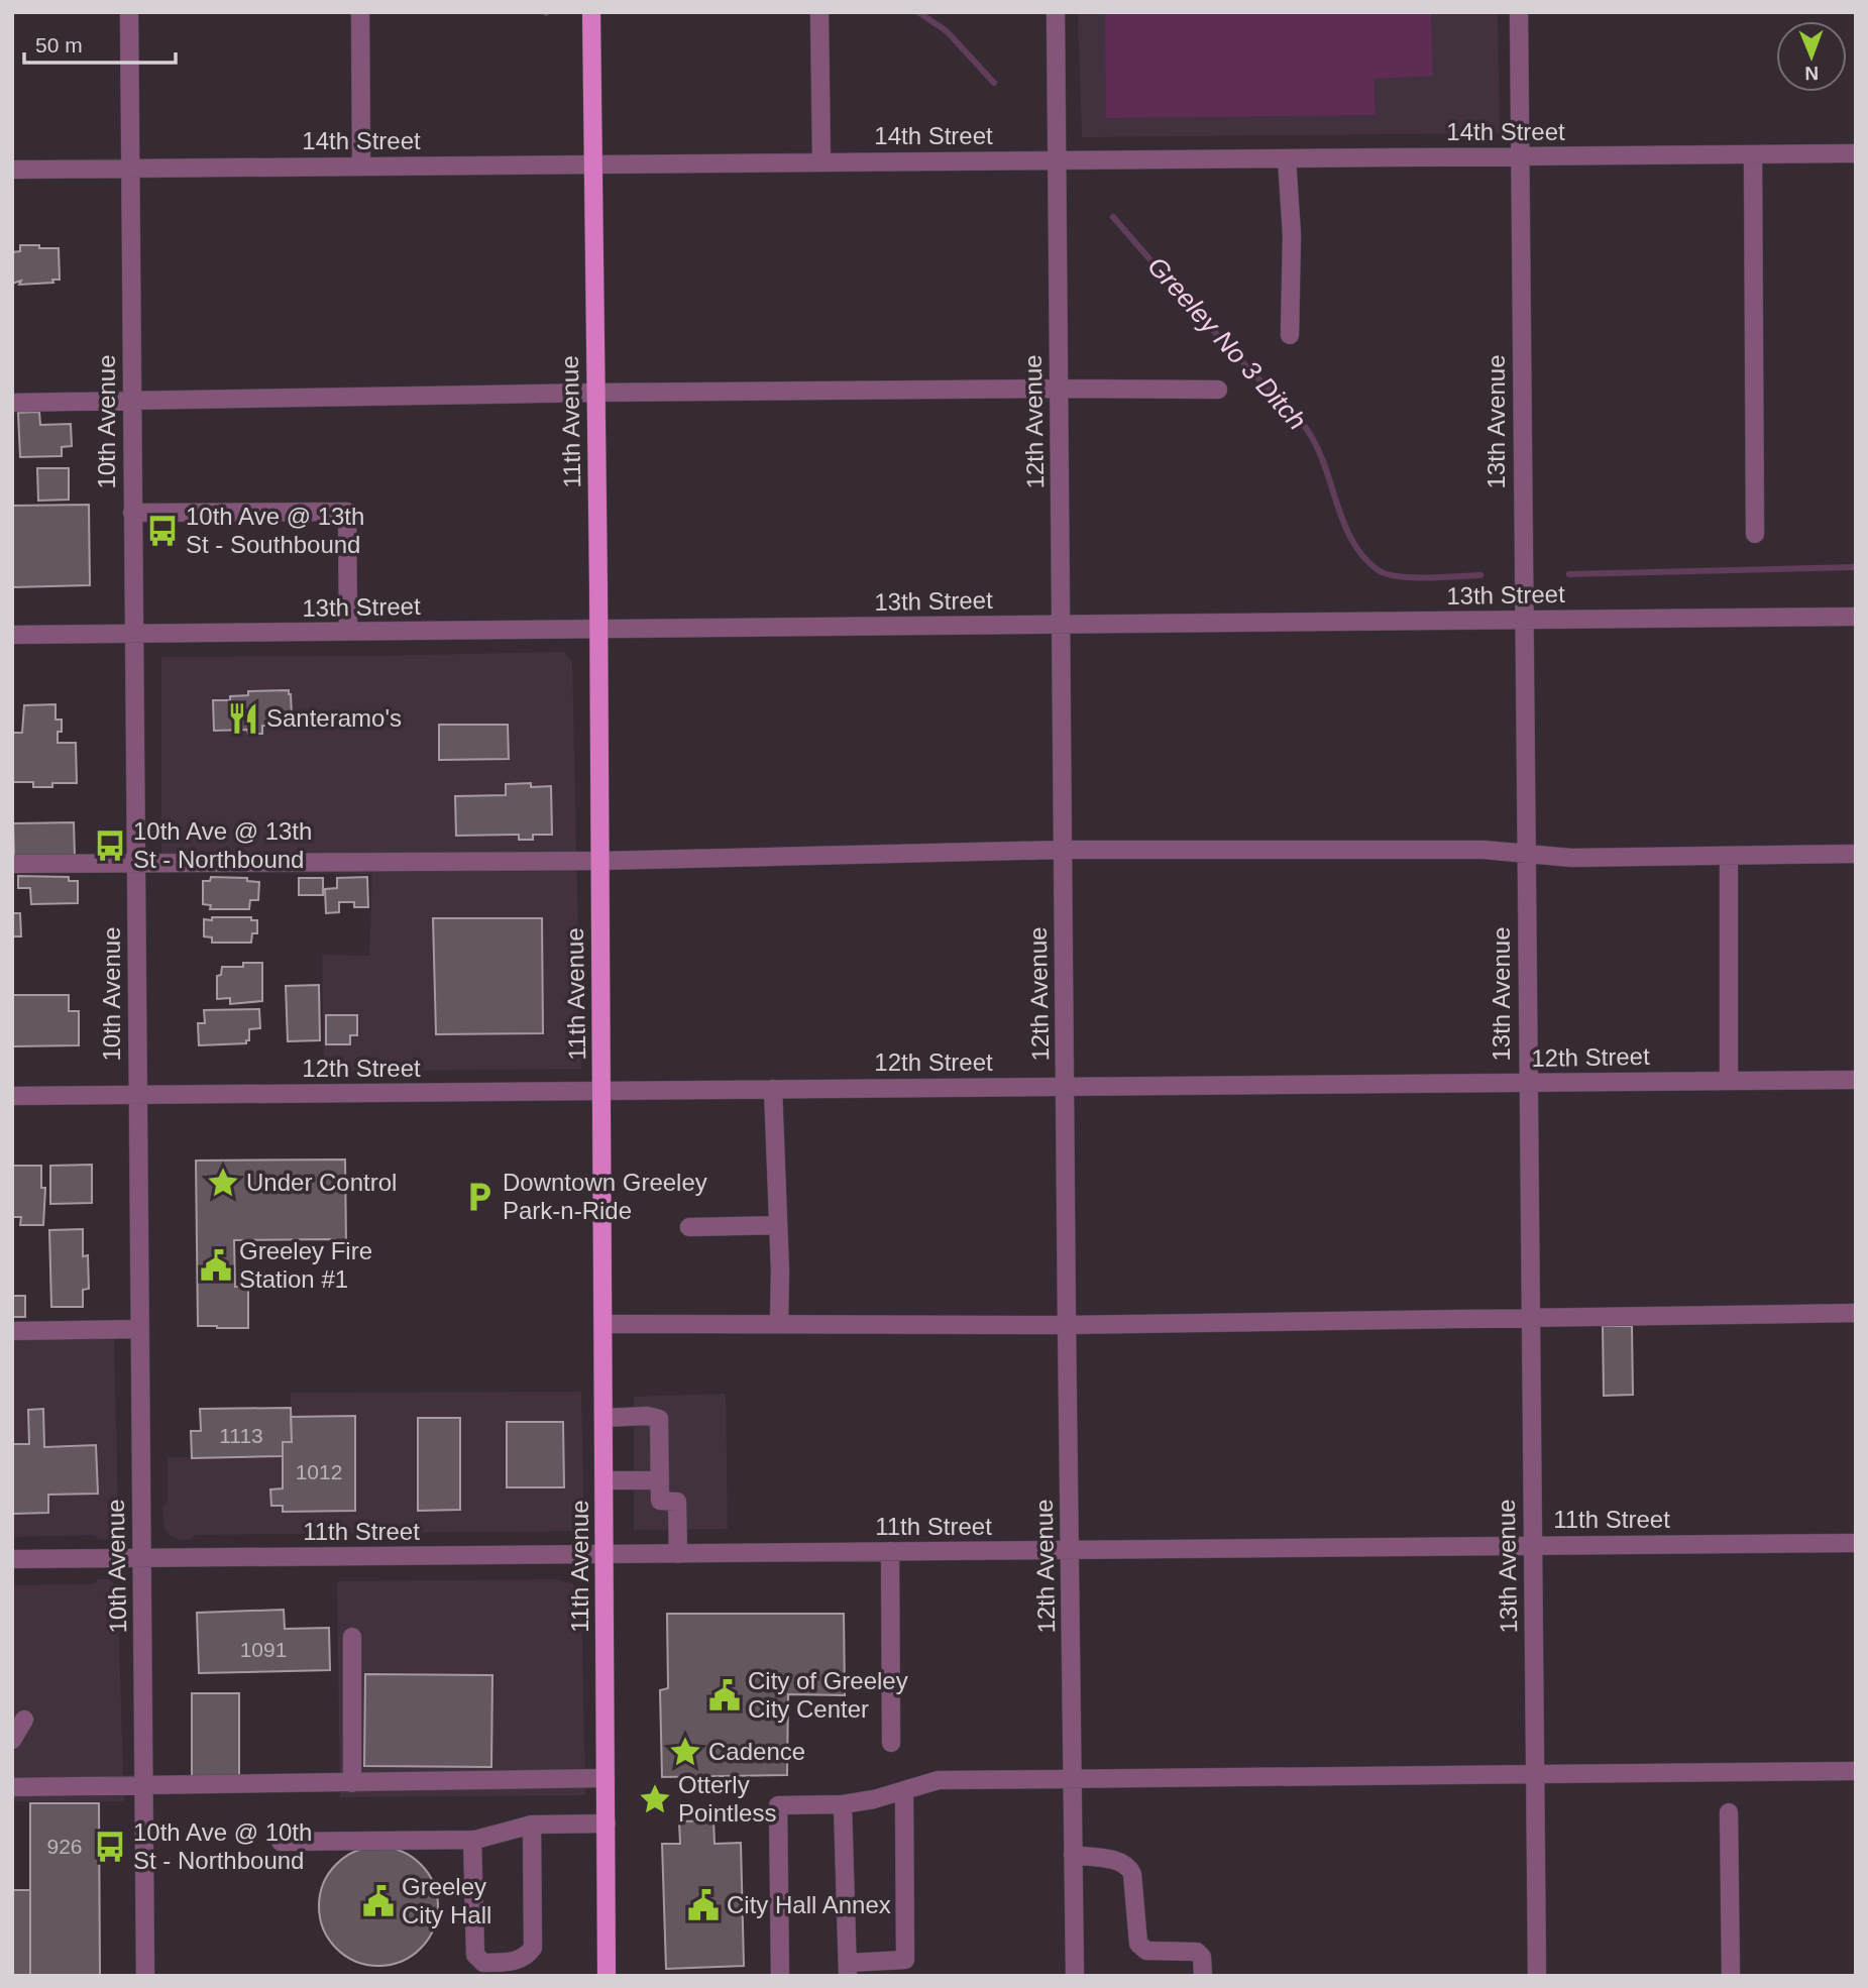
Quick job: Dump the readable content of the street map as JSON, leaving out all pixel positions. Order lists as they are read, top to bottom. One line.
{"streets":{"main road":["11th Avenue"],"street":["14th Street","10th Avenue","12th Avenue","13th Avenue","13th Street","12th Street","11th Street"]},"crossings":[["14th Street","10th Avenue"],["14th Street","11th Avenue"],["14th Street","12th Avenue"],["14th Street","13th Avenue"],["10th Avenue","13th Street"],["10th Avenue","12th Street"],["10th Avenue","11th Street"],["11th Avenue","13th Street"],["11th Avenue","12th Street"],["11th Avenue","11th Street"],["12th Avenue","13th Street"],["12th Avenue","12th Street"],["12th Avenue","11th Street"],["13th Avenue","13th Street"],["13th Avenue","12th Street"],["13th Avenue","11th Street"]],"water":["Greeley No 3 Ditch"],"places":{"bus stop":["10th Ave @ 13th St - Southbound","10th Ave @ 13th St - Northbound","10th Ave @ 10th St - Northbound"],"restaurant":["Santeramo's"],"place":["Under Control","Cadence","Otterly Pointless"],"parking":["Downtown Greeley Park-n-Ride"],"public building":["Greeley Fire Station #1","City of Greeley City Center","Greeley City Hall","City Hall Annex"]},"house_numbers":["1113","1012","1091","926"],"scale_bar":"50 m","north":"bottom"}
